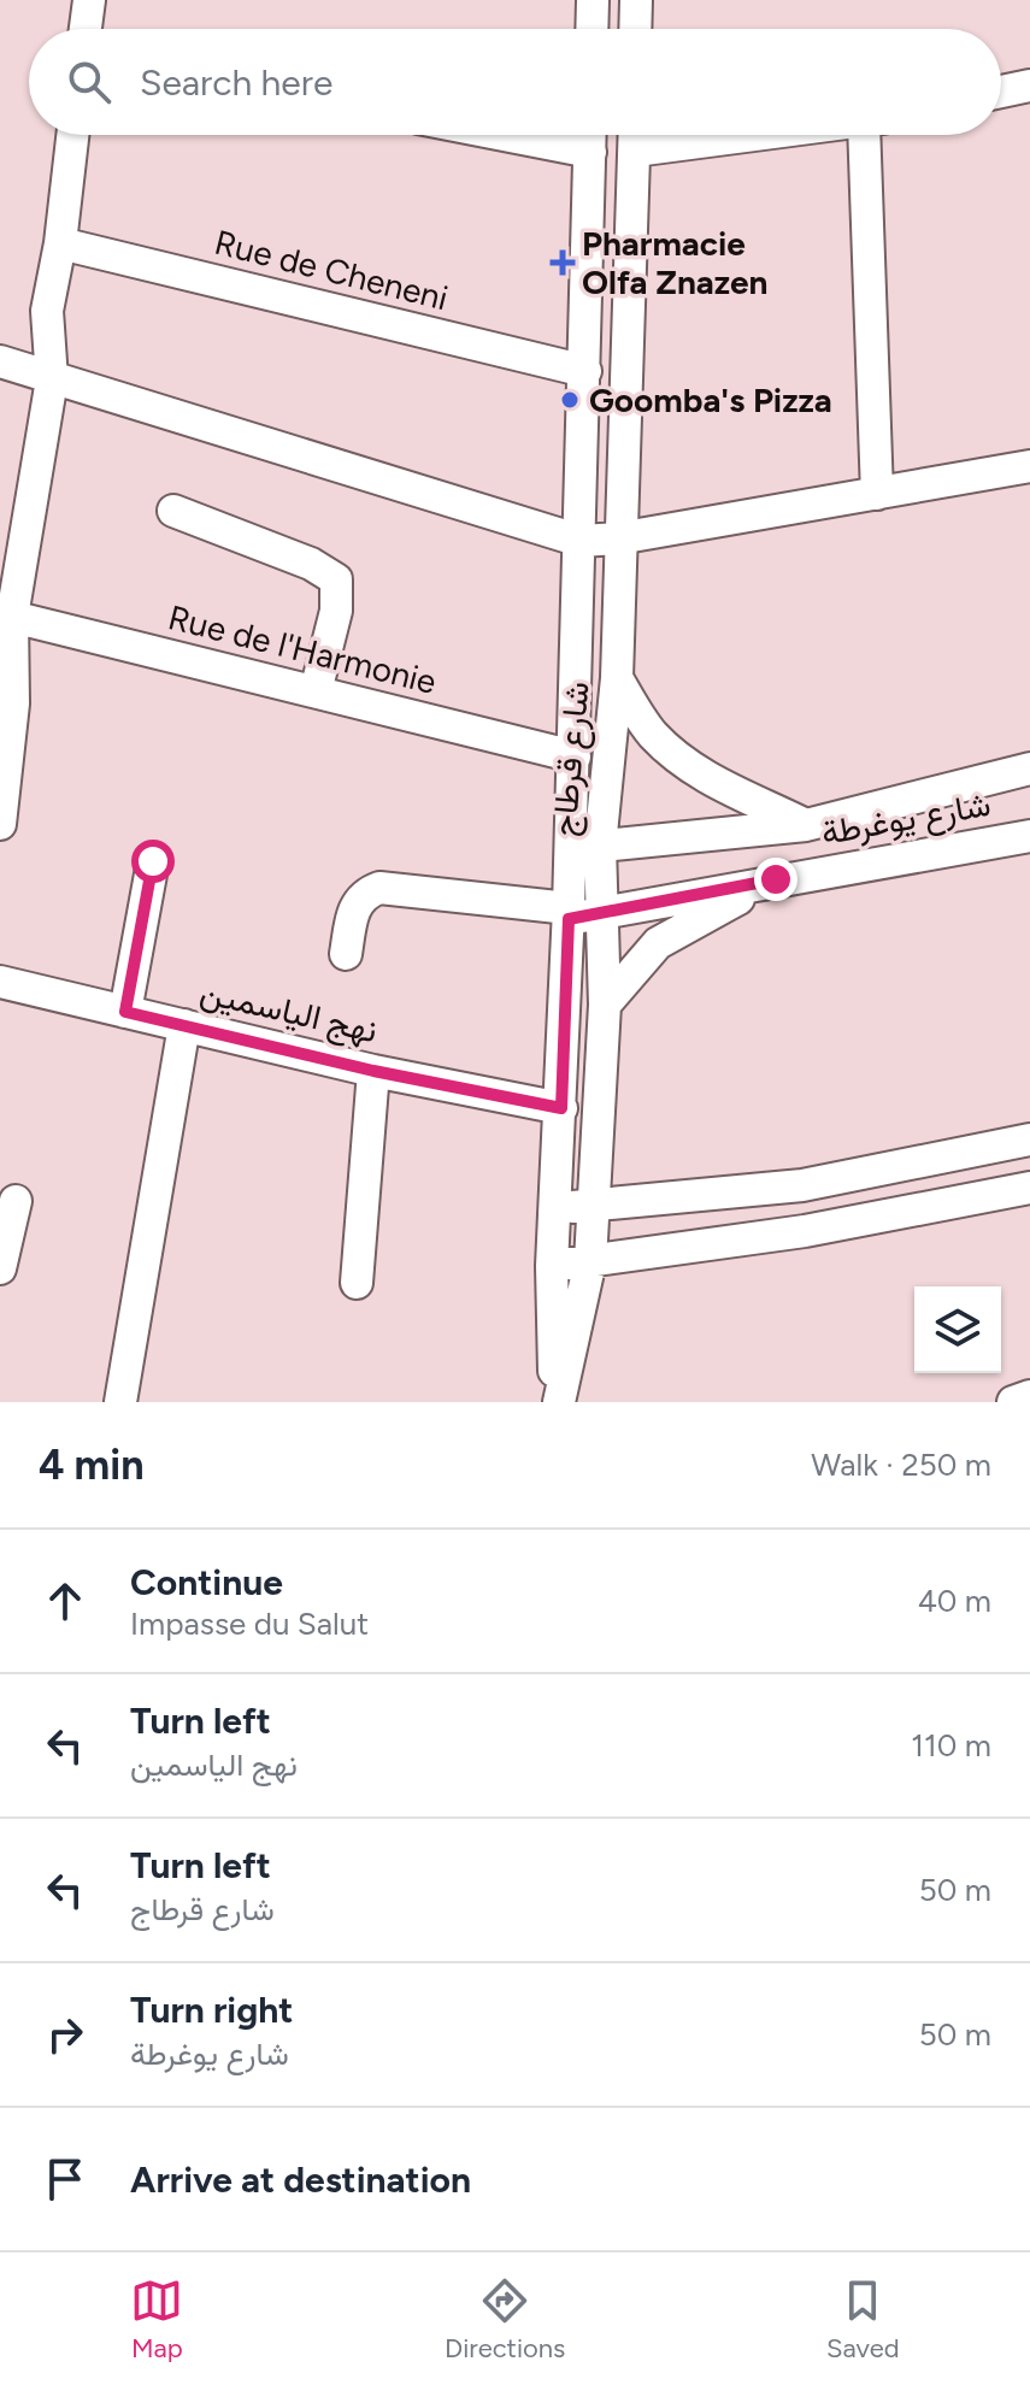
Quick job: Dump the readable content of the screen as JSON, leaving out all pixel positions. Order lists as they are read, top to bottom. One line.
{"streets":{"street":["Rue de Cheneni","Rue de l'Harmonie","شارع قرطاج","شارع يوغرطة","نهج الياسمين"]},"crossings":[["Rue de Cheneni","شارع قرطاج"],["Rue de l'Harmonie","شارع قرطاج"],["شارع قرطاج","شارع يوغرطة"],["شارع قرطاج","نهج الياسمين"]],"places":{"health":["Pharmacie Olfa Znazen"],"other":["Goomba's Pizza"]},"page":{"search":"Search here","heading":["4 min","Walk · 250 m"],"list":[["Continue","Impasse du Salut","40 m"],["Turn left","نهج الياسمين","110 m"],["Turn left","شارع قرطاج","50 m"],["Turn right","شارع يوغرطة","50 m"],"Arrive at destination"],"nav":["Map","Directions","Saved"]}}
